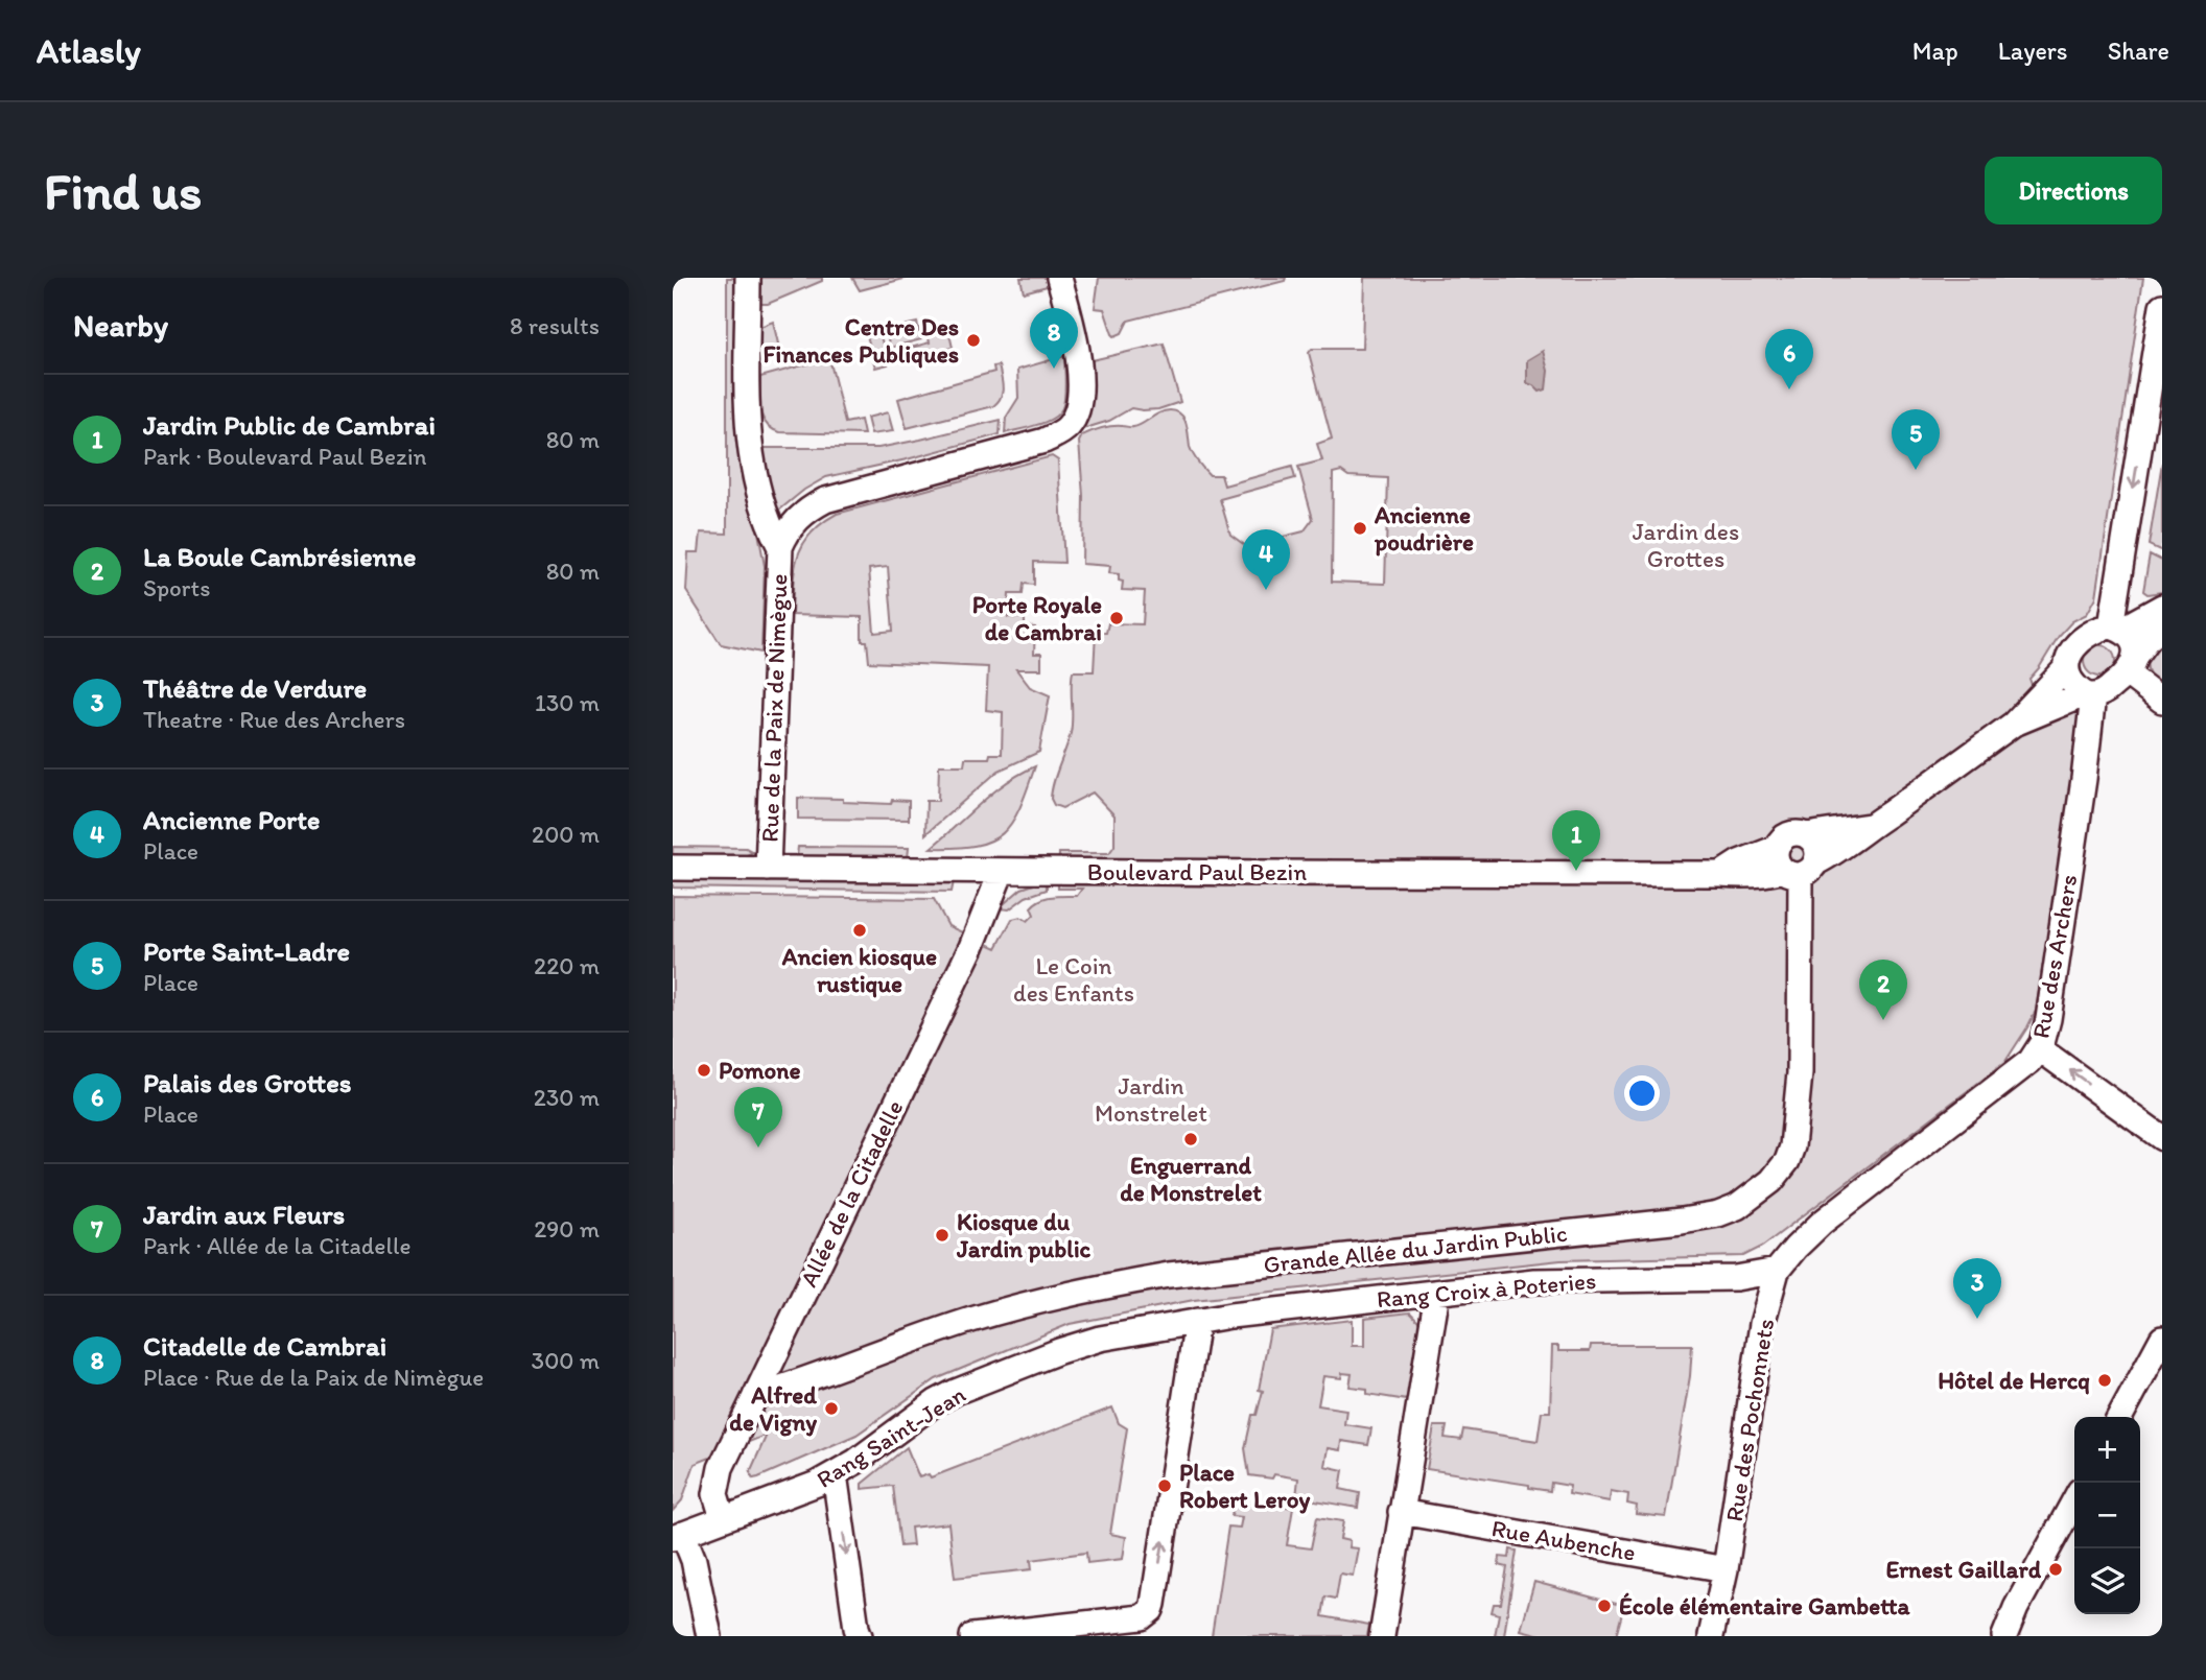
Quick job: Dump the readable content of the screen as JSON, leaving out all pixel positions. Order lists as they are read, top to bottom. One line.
{"streets":{"street":["Rue de la Paix de Nimègue","Boulevard Paul Bezin","Rue des Archers","Allée de la Citadelle","Grande Allée du Jardin Public","Rang Croix à Poteries","Rue des Pochonnets","Rang Saint-Jean","Rue Aubenche"]},"crossings":[["Rue de la Paix de Nimègue","Boulevard Paul Bezin"],["Boulevard Paul Bezin","Rue des Archers"],["Boulevard Paul Bezin","Allée de la Citadelle"],["Boulevard Paul Bezin","Grande Allée du Jardin Public"],["Rue des Archers","Rang Croix à Poteries"],["Rue des Archers","Rue des Pochonnets"],["Allée de la Citadelle","Grande Allée du Jardin Public"],["Allée de la Citadelle","Rang Saint-Jean"],["Rang Croix à Poteries","Rue des Pochonnets"],["Rang Croix à Poteries","Rang Saint-Jean"],["Rue des Pochonnets","Rue Aubenche"]],"parks":["Jardin des Grottes","Le Coin des Enfants","Jardin Monstrelet"],"places":["Centre Des Finances Publiques","Ancienne poudrière","Porte Royale de Cambrai","Ancien kiosque rustique","Pomone","Enguerrand de Monstrelet","Kiosque du Jardin public","Hôtel de Hercq","Alfred de Vigny","Place Robert Leroy","Ernest Gaillard","École élémentaire Gambetta"],"page":{"header":"Atlasly","nav":["Map","Layers","Share"],"buttons":"Directions","title":"Find us","heading":["Nearby","8 results"],"pins":["8","6","5","4","1","2","7","3"],"list":[{"mark":"1","name":"Jardin Public de Cambrai","note":"Park · Boulevard Paul Bezin","value":"80 m"},{"mark":"2","name":"La Boule Cambrésienne","note":"Sports","value":"80 m"},{"mark":"3","name":"Théâtre de Verdure","note":"Theatre · Rue des Archers","value":"130 m"},{"mark":"4","name":"Ancienne Porte","note":"Place","value":"200 m"},{"mark":"5","name":"Porte Saint-Ladre","note":"Place","value":"220 m"},{"mark":"6","name":"Palais des Grottes","note":"Place","value":"230 m"},{"mark":"7","name":"Jardin aux Fleurs","note":"Park · Allée de la Citadelle","value":"290 m"},{"mark":"8","name":"Citadelle de Cambrai","note":"Place · Rue de la Paix de Nimègue","value":"300 m"}],"map_buttons":["+","−"]}}
